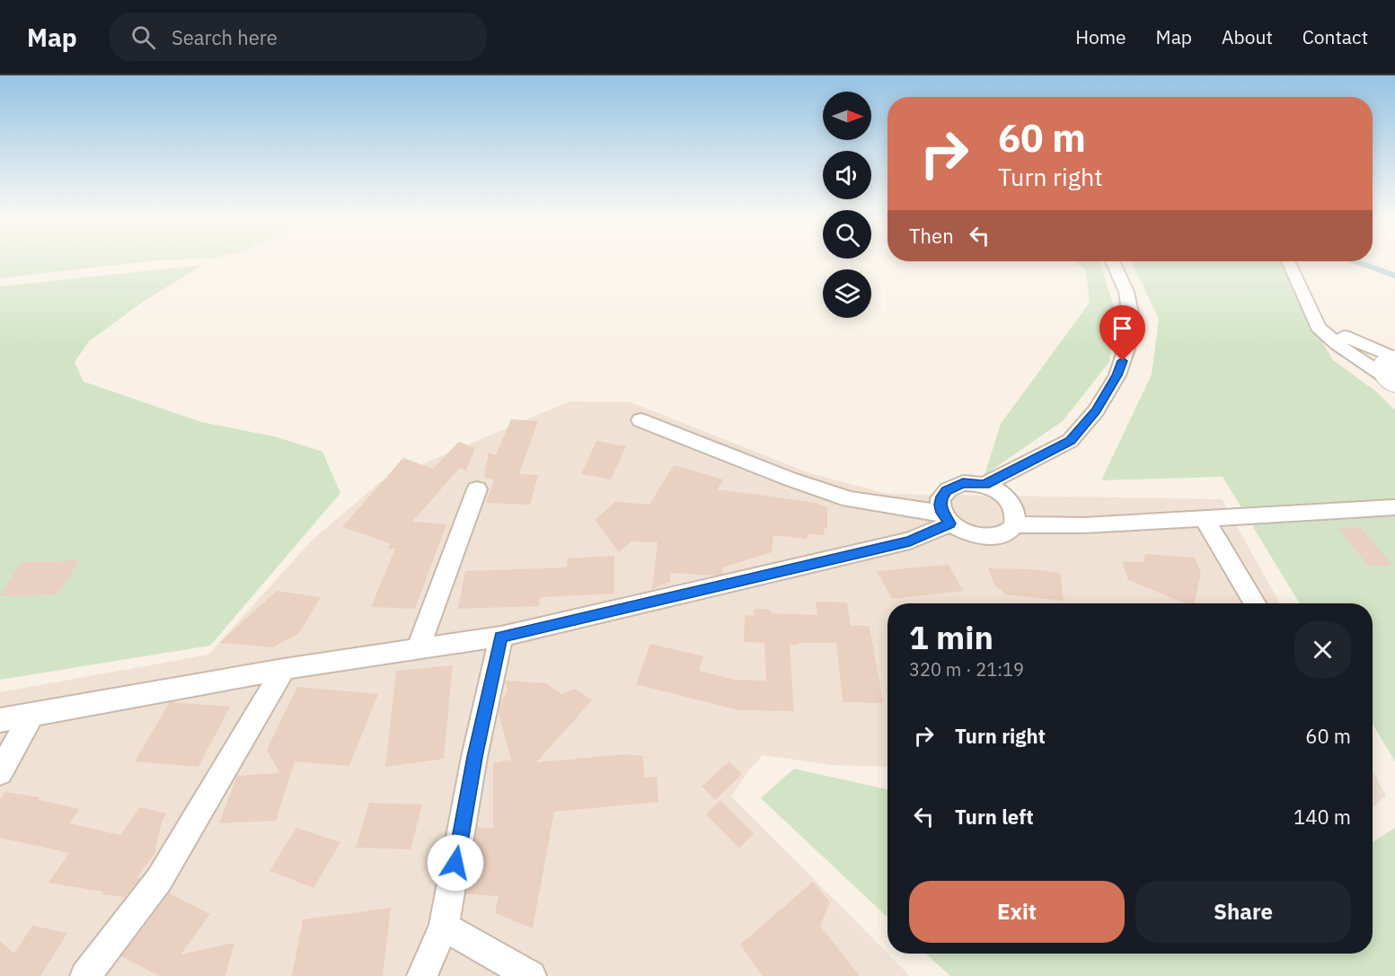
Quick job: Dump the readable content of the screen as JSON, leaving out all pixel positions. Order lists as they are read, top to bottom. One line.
{"north":"right","page":{"header":"Map","search":"Search here","nav":["Home","Map","About","Contact"],"turn":["60 m","Turn right"],"then":"Then","heading":["1 min","320 m · 21:19"],"list":[{"name":"Turn right","value":"60 m"},{"name":"Turn left","value":"140 m"}],"buttons":["Exit","Share"]}}
